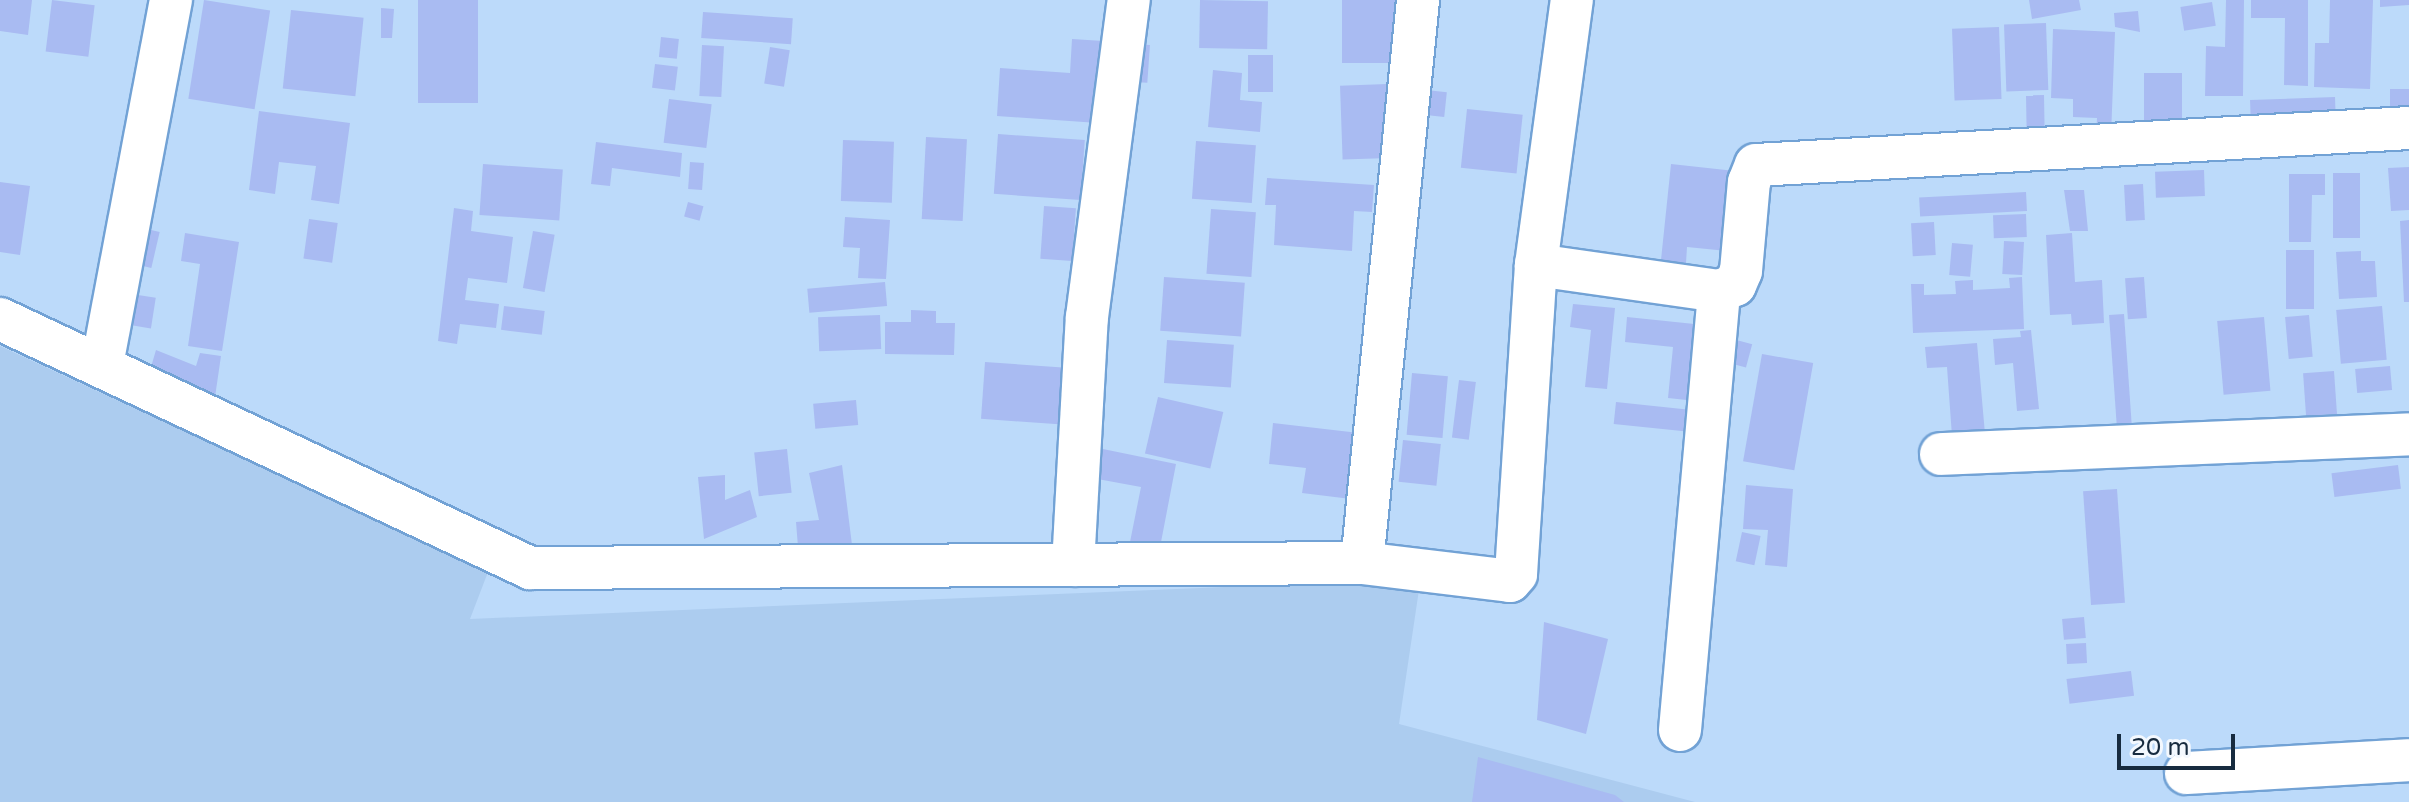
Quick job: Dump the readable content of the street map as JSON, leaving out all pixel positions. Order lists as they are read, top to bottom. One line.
{"scale_bar":"20 m"}
